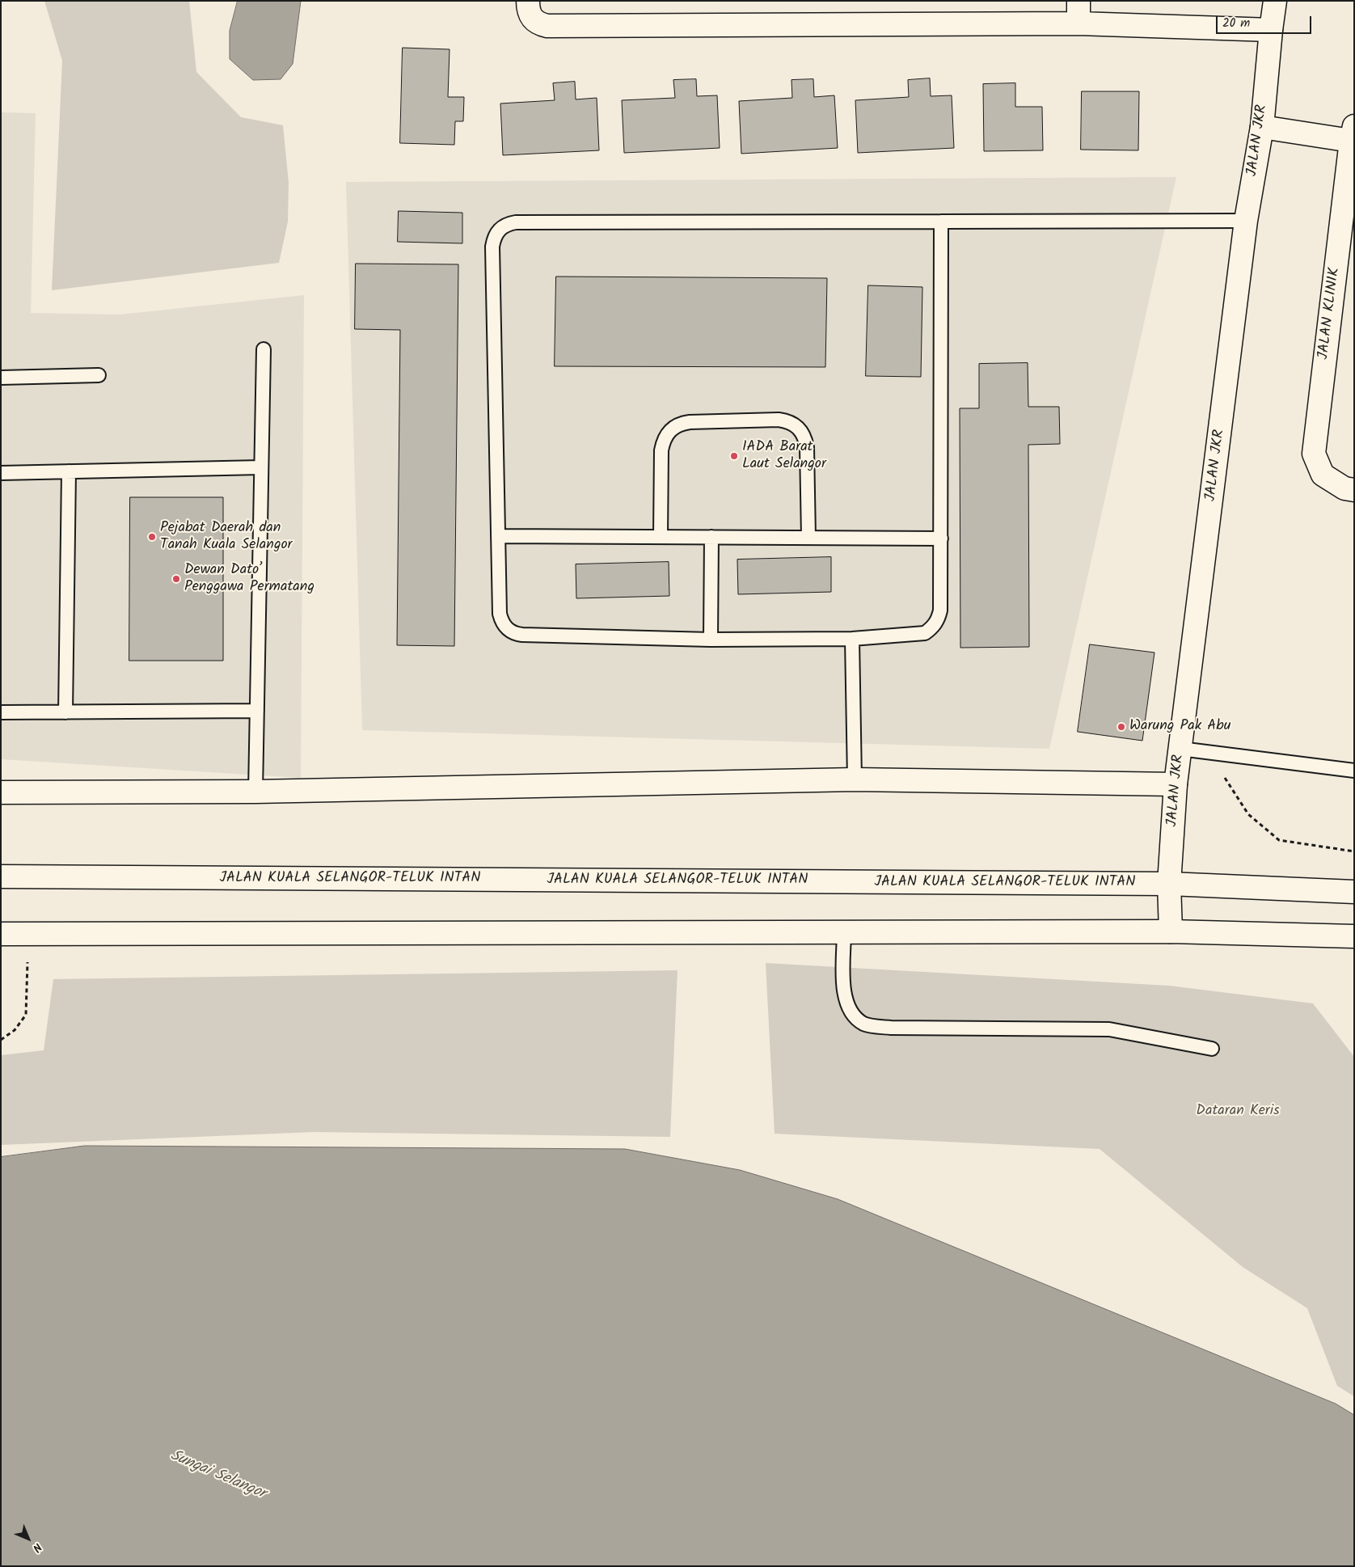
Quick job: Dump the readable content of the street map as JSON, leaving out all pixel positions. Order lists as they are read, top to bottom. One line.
{"streets":{"main road":["JALAN JKR","JALAN KLINIK","JALAN KUALA SELANGOR-TELUK INTAN"]},"crossings":[["JALAN JKR","JALAN KUALA SELANGOR-TELUK INTAN"]],"water":["Sungai Selangor"],"parks":["Dataran Keris"],"places":["IADA Barat Laut Selangor","Pejabat Daerah dan Tanah Kuala Selangor","Dewan Dato’ Penggawa Permatang","Warung Pak Abu"],"scale_bar":"20 m","north":"bottom right"}
